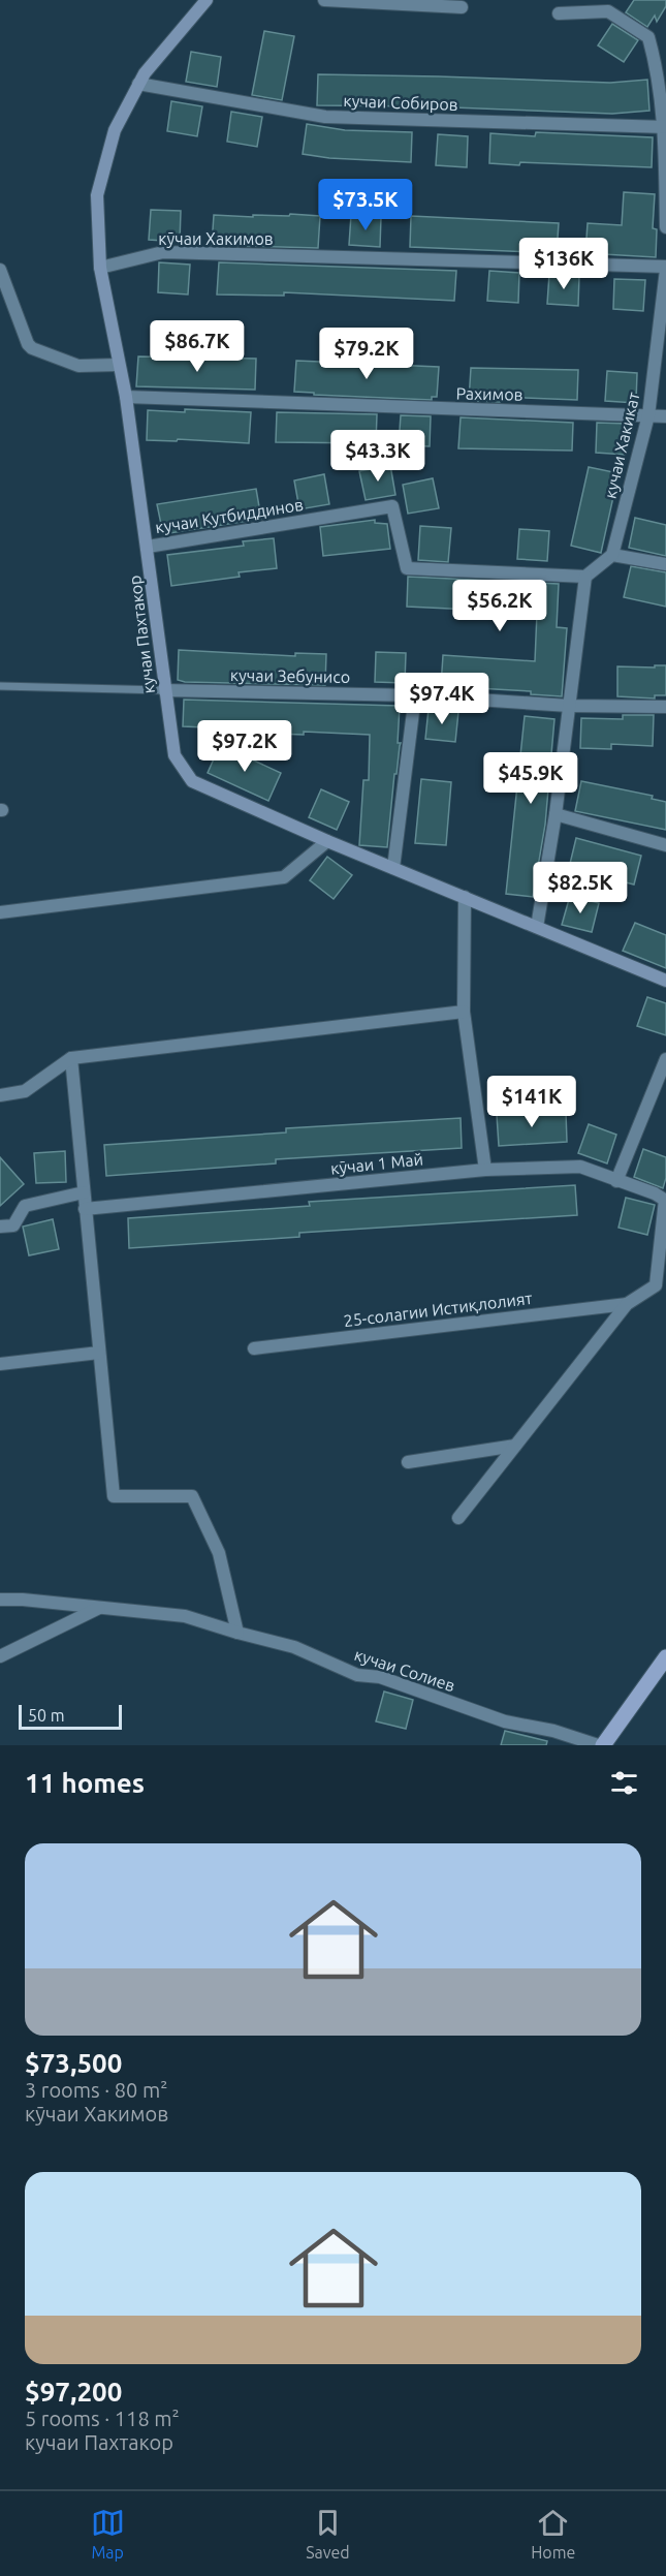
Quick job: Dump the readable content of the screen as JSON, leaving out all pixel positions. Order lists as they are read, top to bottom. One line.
{"streets":{"main road":["кучаи Пахтакор"],"street":["кучаи Собиров","кӯчаи Хакимов","Рахимов","кучаи Хакикат","кучаи Кутбиддинов","кучаи Зебунисо","кӯчаи 1 Май","25-солагии Истиқлолият","кучаи Солиев"]},"crossings":[["кучаи Собиров","кучаи Пахтакор"],["кӯчаи Хакимов","кучаи Хакикат"],["кӯчаи Хакимов","кучаи Пахтакор"],["Рахимов","кучаи Хакикат"],["Рахимов","кучаи Пахтакор"],["кучаи Кутбиддинов","кучаи Пахтакор"],["кучаи Пахтакор","кучаи Зебунисо"],["кӯчаи 1 Май","25-солагии Истиқлолият"]],"scale_bar":"50 m","page":{"price":["$73.5K","$136K","$86.7K","$79.2K","$43.3K","$56.2K","$97.4K","$97.2K","$45.9K","$82.5K","$141K"],"scale":"50 m","heading":"11 homes","list":[{"name":"$73,500","note":"3 rooms · 80 m² · кӯчаи Хакимов"},{"name":"$97,200","note":"5 rooms · 118 m² · кучаи Пахтакор"}],"tabs":["Map","Saved","Home"]}}
